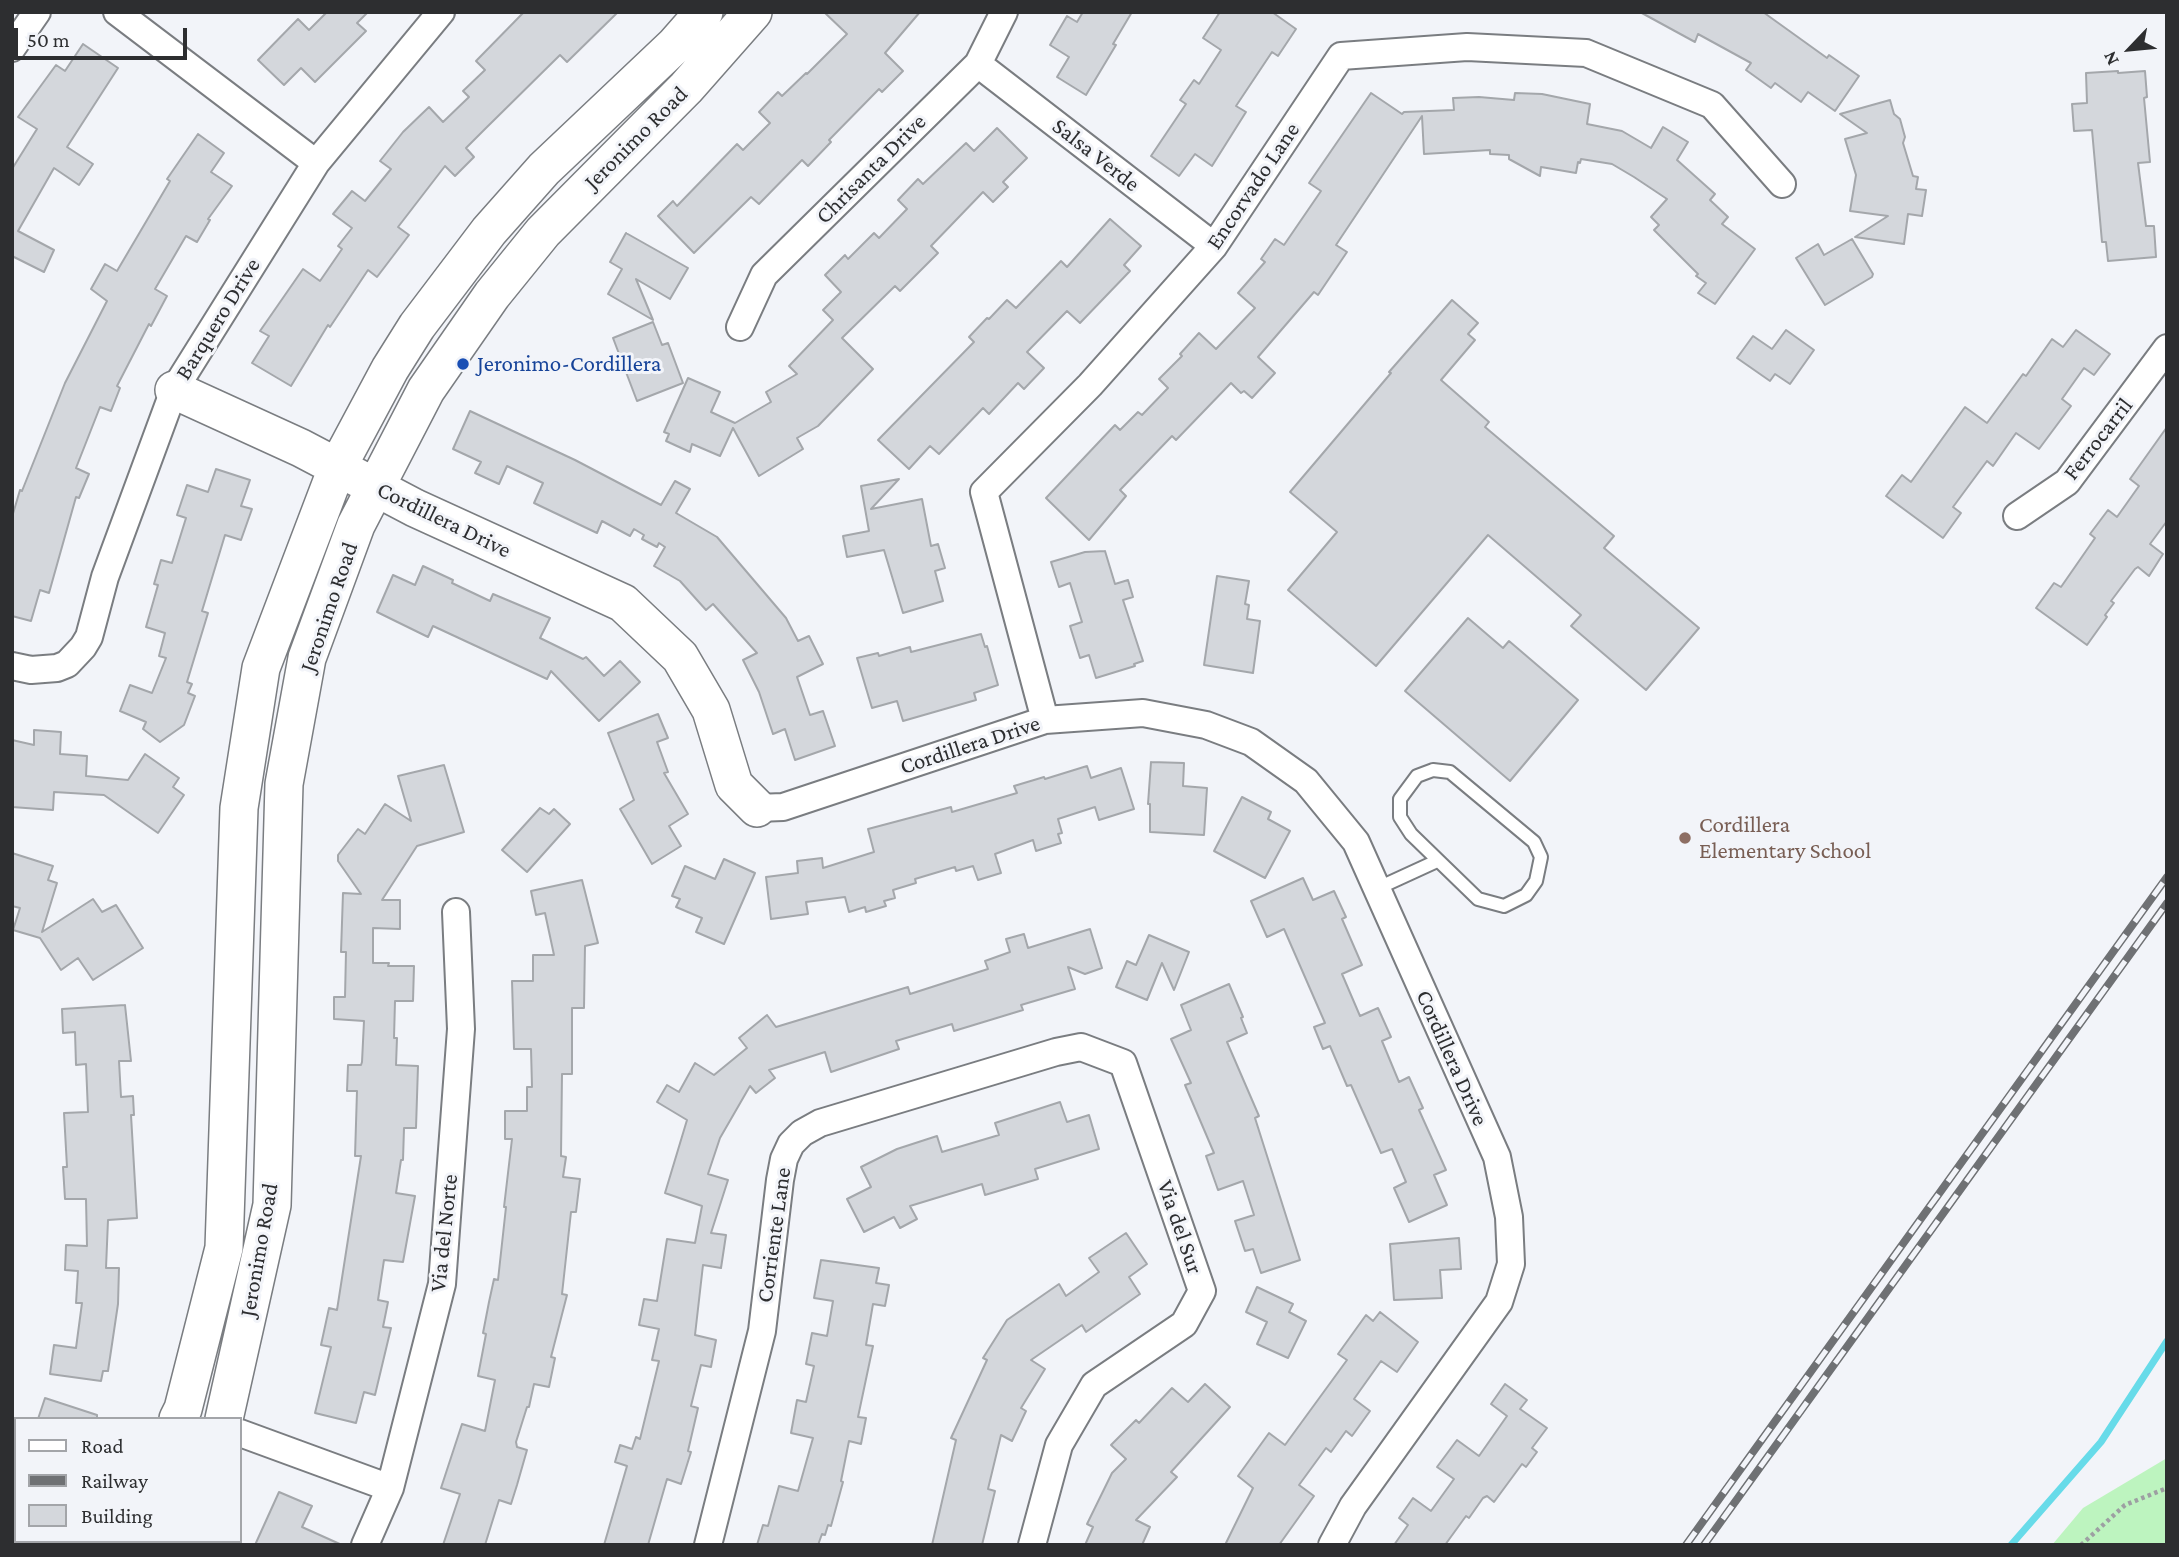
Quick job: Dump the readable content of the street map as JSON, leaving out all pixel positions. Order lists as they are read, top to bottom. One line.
{"streets":{"main road":["Jeronimo Road","Cordillera Drive"],"street":["Salsa Verde","Chrisanta Drive","Encorvado Lane","Barquero Drive","Ferrocarril","Via del Sur","Via del Norte","Corriente Lane"]},"crossings":[["Jeronimo Road","Cordillera Drive"],["Salsa Verde","Chrisanta Drive"],["Salsa Verde","Encorvado Lane"],["Encorvado Lane","Cordillera Drive"],["Barquero Drive","Cordillera Drive"],["Via del Sur","Corriente Lane"]],"places":["Jeronimo-Cordillera","Cordillera Elementary School"],"legend":["Road","Railway","Building"],"scale_bar":"50 m","north":"bottom left"}
